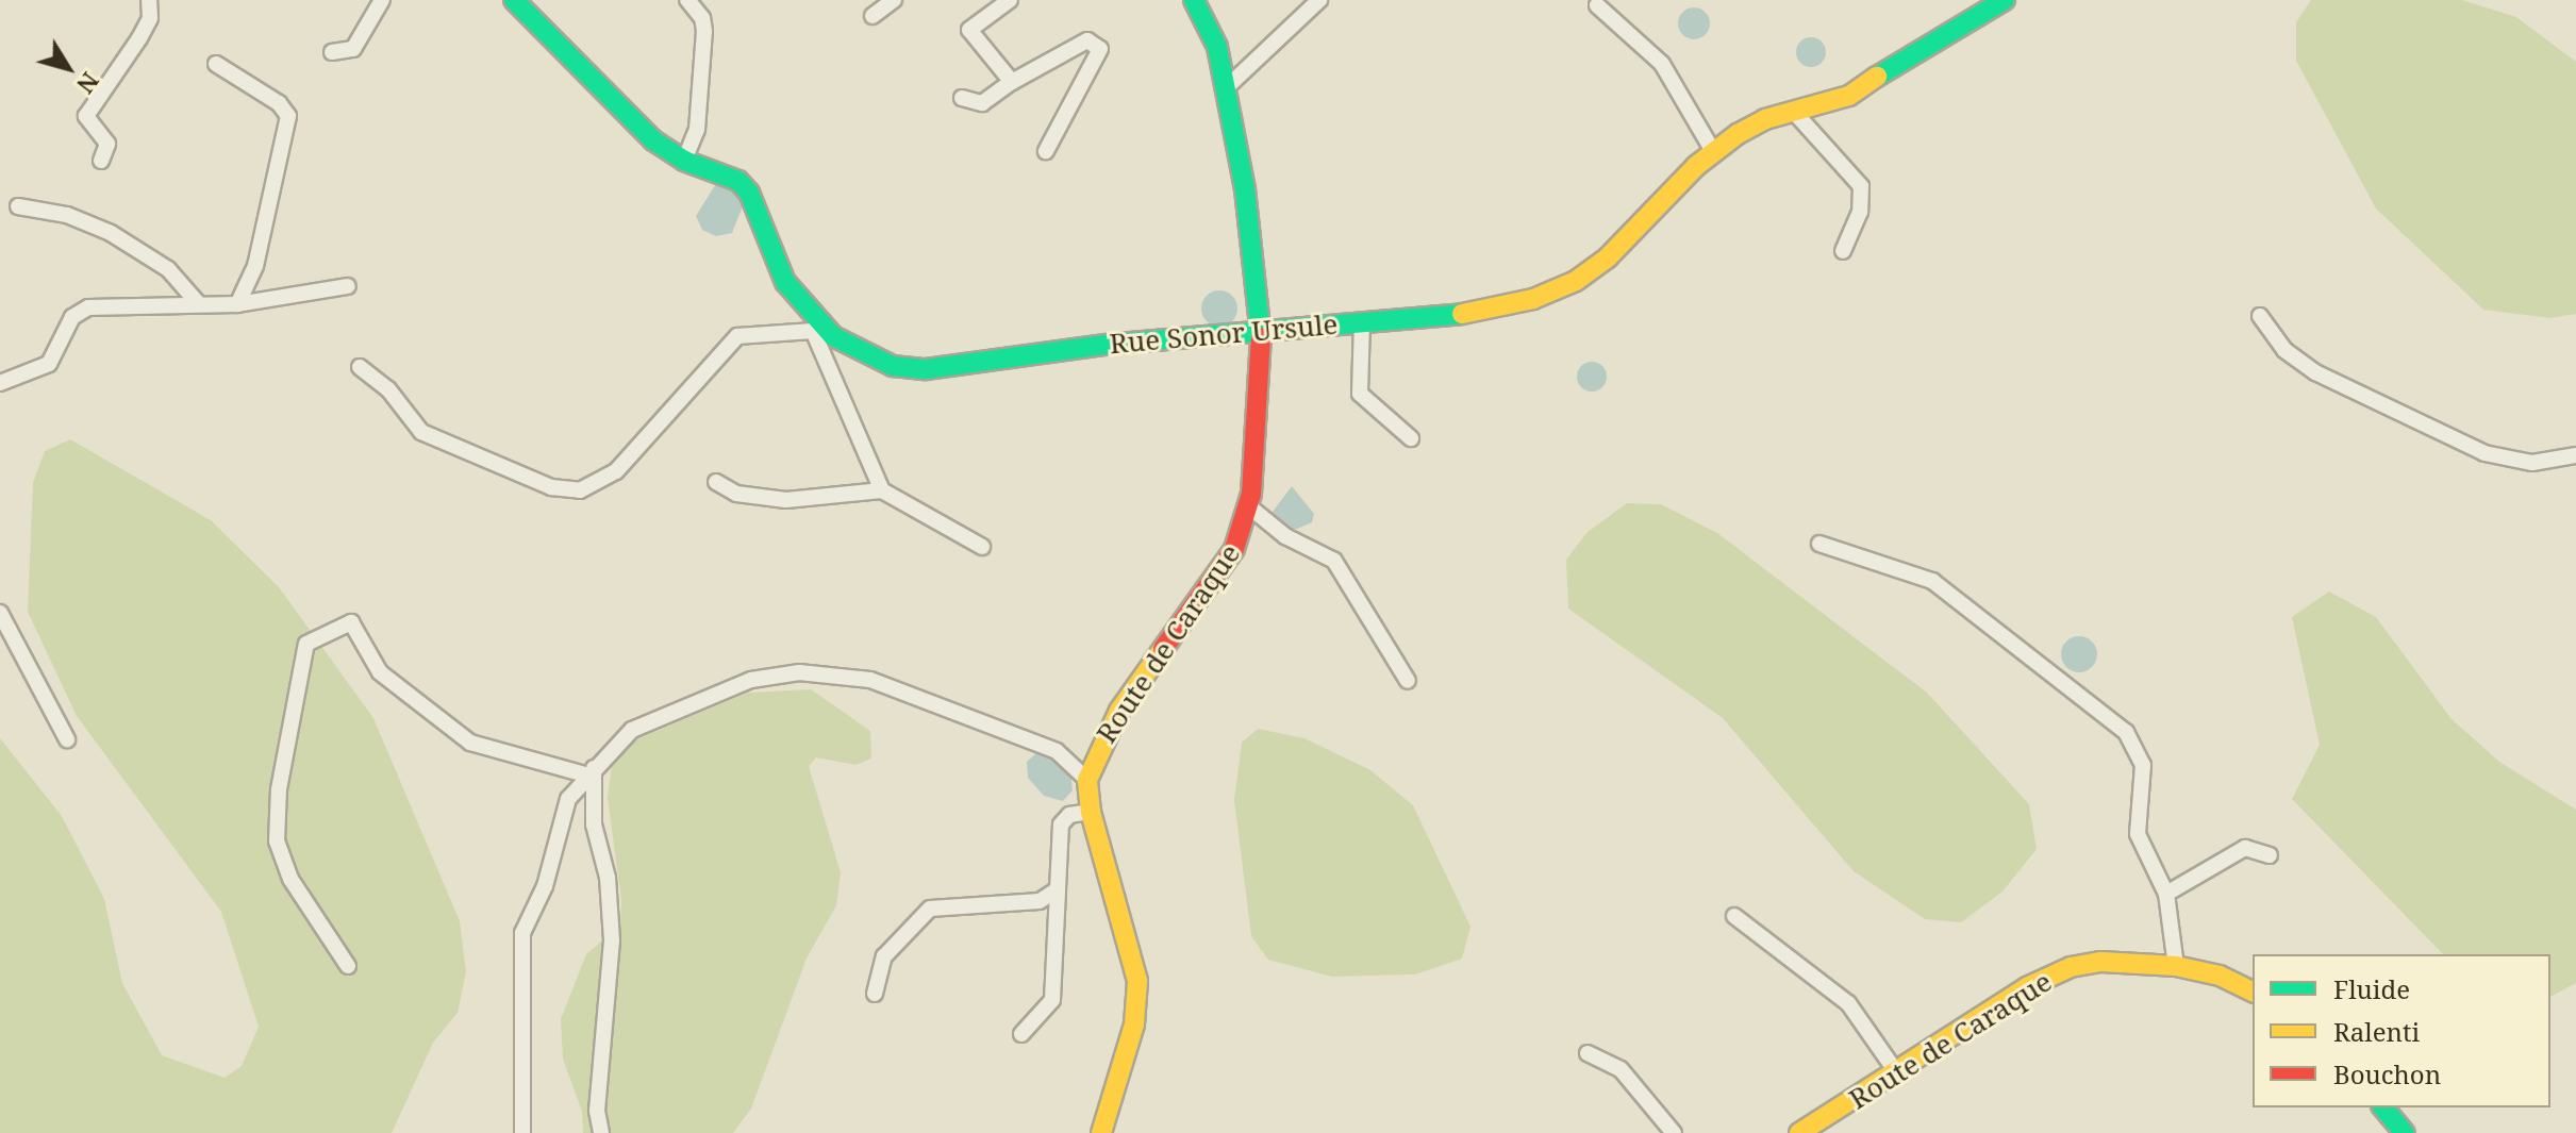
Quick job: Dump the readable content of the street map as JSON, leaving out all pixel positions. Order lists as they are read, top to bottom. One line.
{"streets":{"street":["Rue Sonor Ursule","Route de Caraque"]},"crossings":[["Rue Sonor Ursule","Route de Caraque"]],"legend":["Fluide","Ralenti","Bouchon"],"north":"bottom right"}
